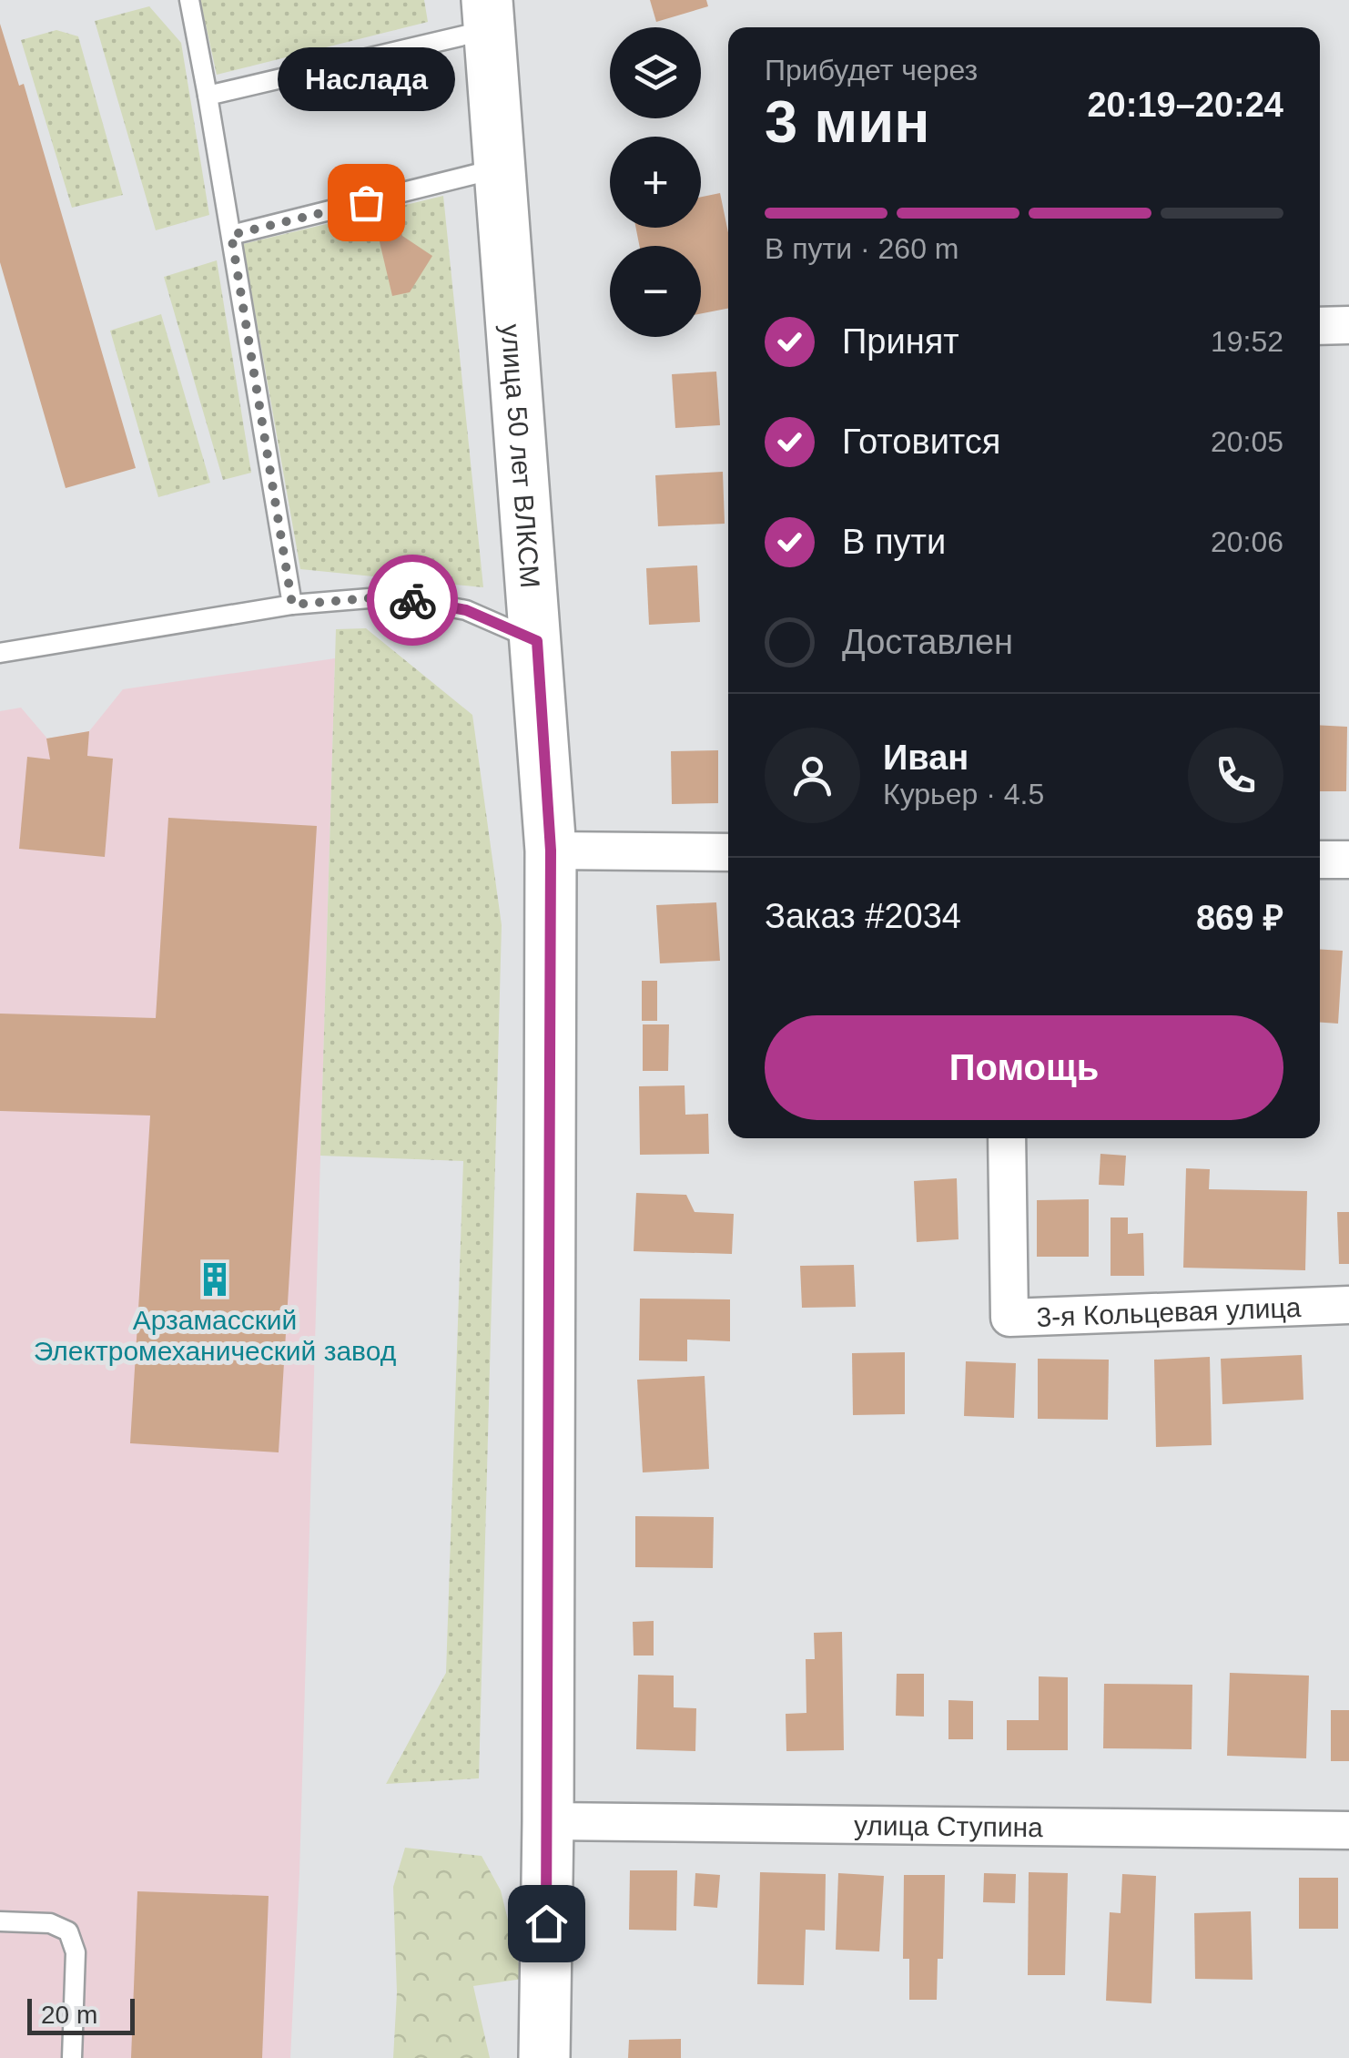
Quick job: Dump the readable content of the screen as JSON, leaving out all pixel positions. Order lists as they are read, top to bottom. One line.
{"streets":{"street":["улица 50 лет ВЛКСМ","3-я Кольцевая улица","улица Ступина"]},"crossings":[["улица 50 лет ВЛКСМ","улица Ступина"]],"places":{"other":["Наслада"],"building":["Арзамасский Электромеханический завод"]},"scale_bar":"20 m","page":{"map_buttons":["+","−"],"heading":["3 мин","Прибудет через","20:19–20:24"],"panel":["Иван","Курьер · 4.5","Заказ #2034","869 ₽"],"bubble":"Наслада","bar":"В пути · 260 m","list":[["Принят","19:52"],["Готовится","20:05"],["В пути","20:06"],"Доставлен"],"buttons":"Помощь","scale":"20 m"}}
